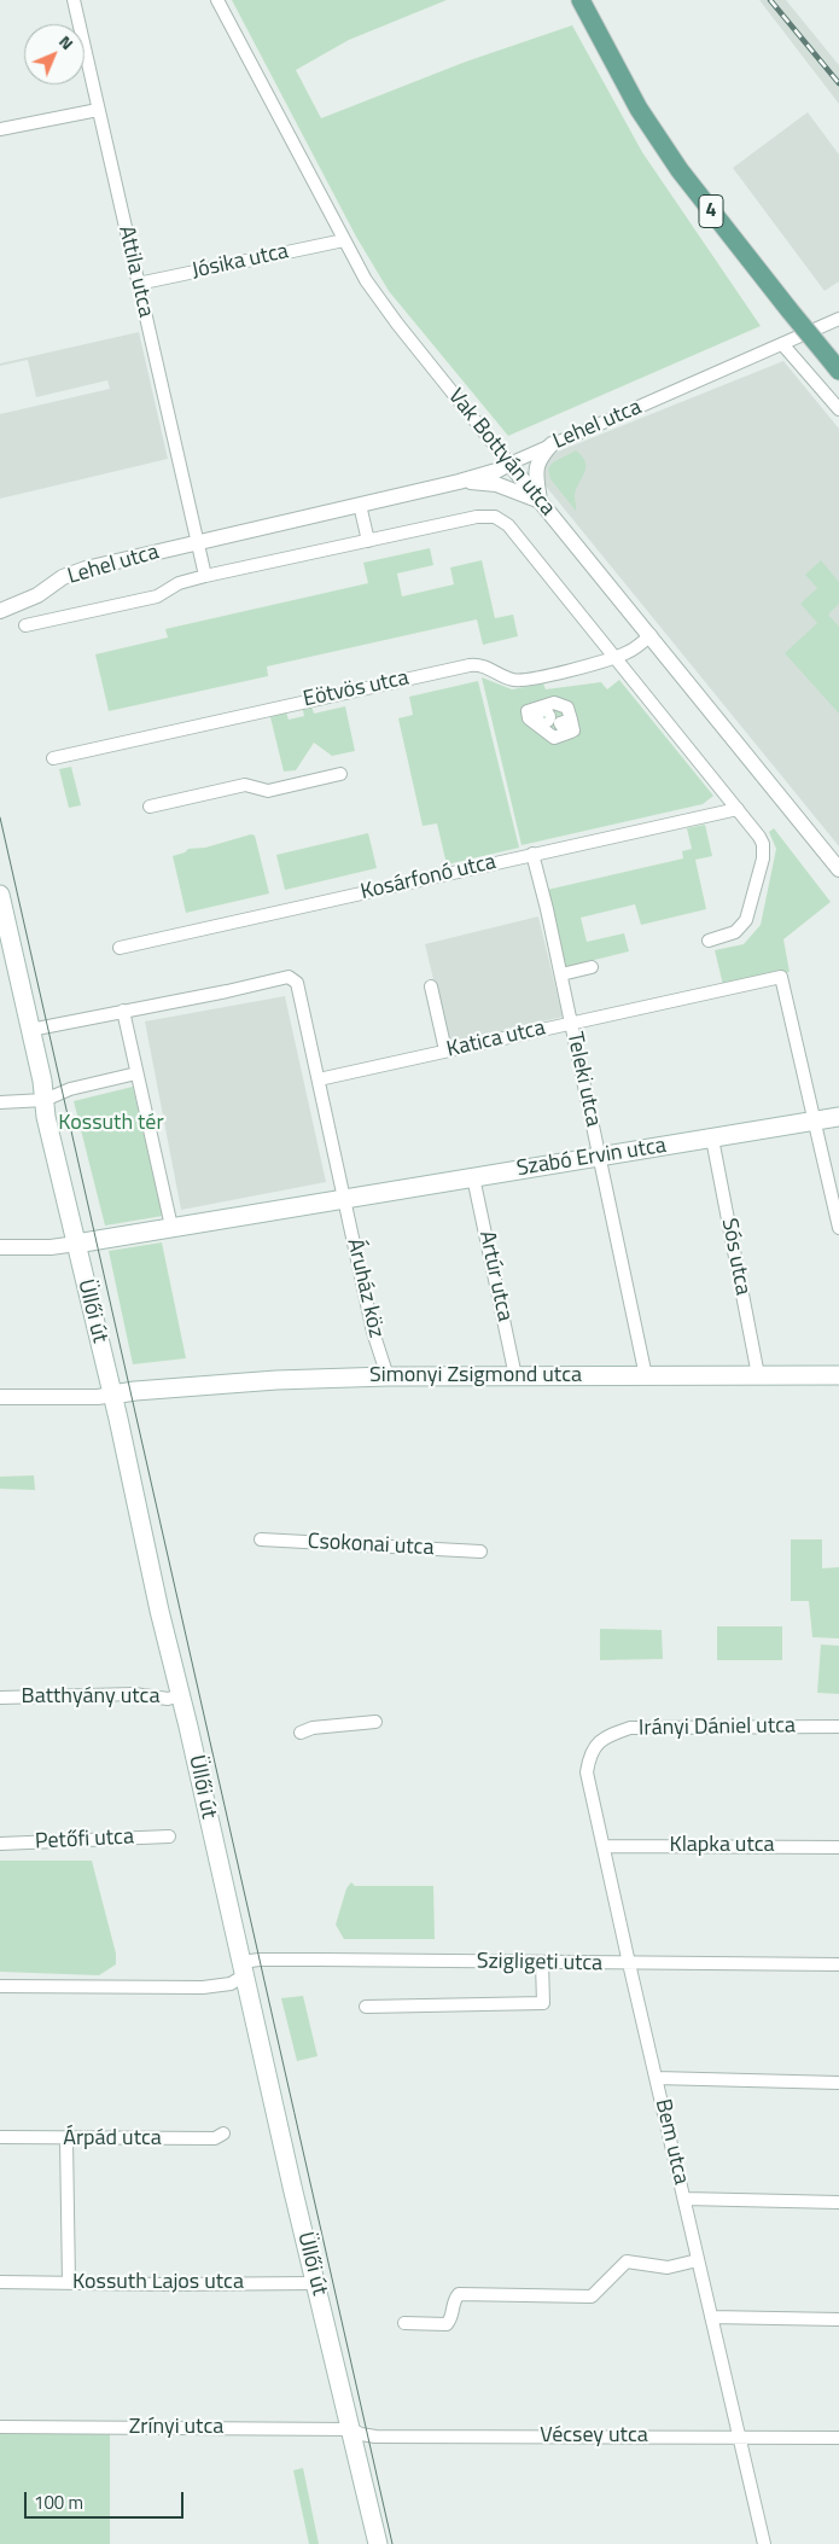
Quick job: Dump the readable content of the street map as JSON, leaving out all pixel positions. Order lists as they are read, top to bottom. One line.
{"streets":{"main road":["4","Szabó Ervin utca","Üllői út","Simonyi Zsigmond utca"],"street":["Jósika utca","Attila utca","Lehel utca","Vak Bottyán utca","Eötvös utca","Kosárfonó utca","Katica utca","Teleki utca","Sós utca","Artúr utca","Áruház köz","Csokonai utca","Batthyány utca","Irányi Dániel utca","Petőfi utca","Klapka utca","Szigligeti utca","Árpád utca","Bem utca","Kossuth Lajos utca","Zrínyi utca","Vécsey utca"]},"crossings":[["Jósika utca","Attila utca"],["Jósika utca","Vak Bottyán utca"],["Attila utca","Lehel utca"],["Lehel utca","Vak Bottyán utca"],["Lehel utca","Eötvös utca"],["Vak Bottyán utca","Eötvös utca"],["Kosárfonó utca","Teleki utca"],["Katica utca","Teleki utca"],["Katica utca","Szabó Ervin utca"],["Teleki utca","Szabó Ervin utca"],["Teleki utca","Simonyi Zsigmond utca"],["Szabó Ervin utca","Sós utca"],["Szabó Ervin utca","Artúr utca"],["Szabó Ervin utca","Áruház köz"],["Sós utca","Simonyi Zsigmond utca"],["Artúr utca","Simonyi Zsigmond utca"],["Áruház köz","Simonyi Zsigmond utca"],["Üllői út","Simonyi Zsigmond utca"],["Üllői út","Batthyány utca"],["Üllői út","Szigligeti utca"],["Üllői út","Kossuth Lajos utca"],["Üllői út","Zrínyi utca"],["Üllői út","Vécsey utca"],["Irányi Dániel utca","Bem utca"],["Klapka utca","Bem utca"],["Szigligeti utca","Bem utca"],["Bem utca","Vécsey utca"],["Zrínyi utca","Vécsey utca"]],"parks":["Kossuth tér"],"scale_bar":"100 m","north":"top right"}
